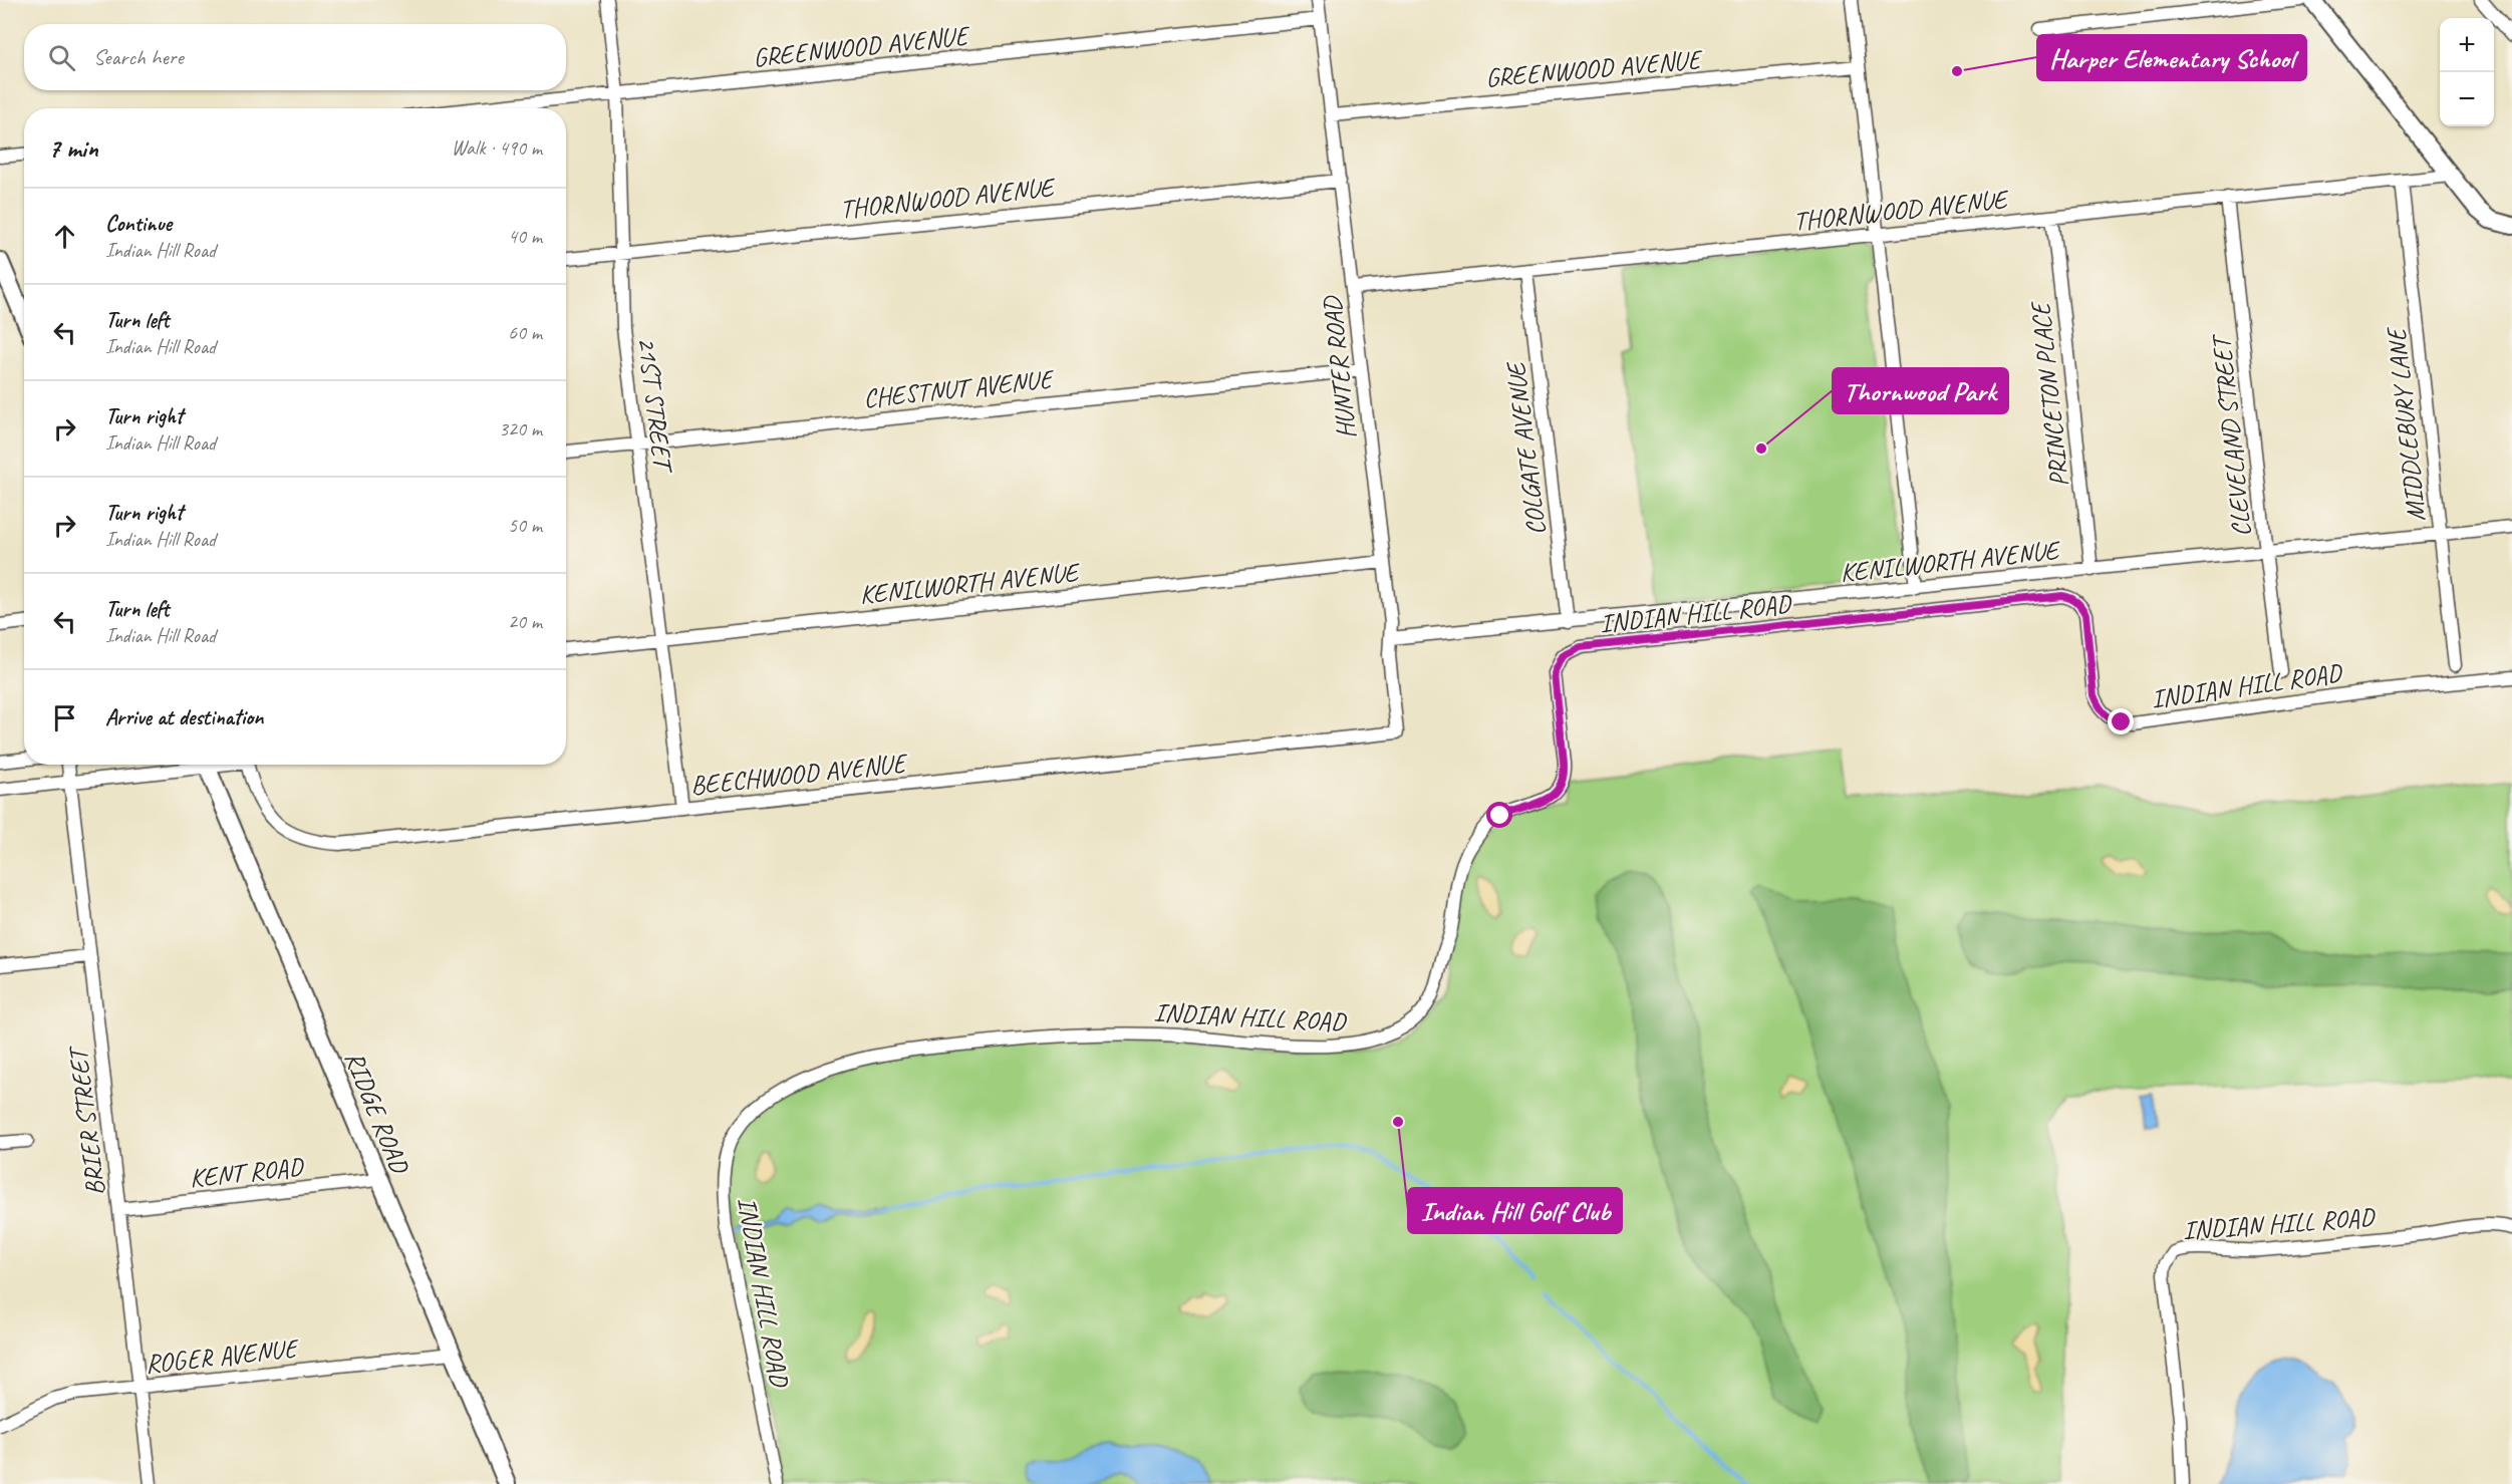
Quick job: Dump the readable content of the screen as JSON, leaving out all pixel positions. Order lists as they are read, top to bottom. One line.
{"streets":{"street":["GREENWOOD AVENUE","THORNWOOD AVENUE","HUNTER ROAD","CHESTNUT AVENUE","PRINCETON PLACE","21ST STREET","MIDDLEBURY LANE","CLEVELAND STREET","COLGATE AVENUE","KENILWORTH AVENUE","INDIAN HILL ROAD","BEECHWOOD AVENUE","RIDGE ROAD","BRIER STREET","KENT ROAD","ROGER AVENUE"]},"crossings":[["GREENWOOD AVENUE","HUNTER ROAD"],["GREENWOOD AVENUE","21ST STREET"],["THORNWOOD AVENUE","HUNTER ROAD"],["THORNWOOD AVENUE","PRINCETON PLACE"],["THORNWOOD AVENUE","21ST STREET"],["THORNWOOD AVENUE","MIDDLEBURY LANE"],["THORNWOOD AVENUE","CLEVELAND STREET"],["THORNWOOD AVENUE","COLGATE AVENUE"],["HUNTER ROAD","CHESTNUT AVENUE"],["HUNTER ROAD","KENILWORTH AVENUE"],["HUNTER ROAD","BEECHWOOD AVENUE"],["CHESTNUT AVENUE","21ST STREET"],["PRINCETON PLACE","KENILWORTH AVENUE"],["21ST STREET","KENILWORTH AVENUE"],["21ST STREET","BEECHWOOD AVENUE"],["MIDDLEBURY LANE","KENILWORTH AVENUE"],["CLEVELAND STREET","KENILWORTH AVENUE"],["COLGATE AVENUE","KENILWORTH AVENUE"],["RIDGE ROAD","KENT ROAD"],["RIDGE ROAD","ROGER AVENUE"],["BRIER STREET","KENT ROAD"],["BRIER STREET","ROGER AVENUE"]],"places":["Harper Elementary School","Thornwood Park","Indian Hill Golf Club"],"page":{"map_buttons":["+","−"],"search":"Search here","heading":["7 min","Walk · 490 m"],"list":[["Continue","Indian Hill Road","40 m"],["Turn left","Indian Hill Road","60 m"],["Turn right","Indian Hill Road","320 m"],["Turn right","Indian Hill Road","50 m"],["Turn left","Indian Hill Road","20 m"],"Arrive at destination"]}}
